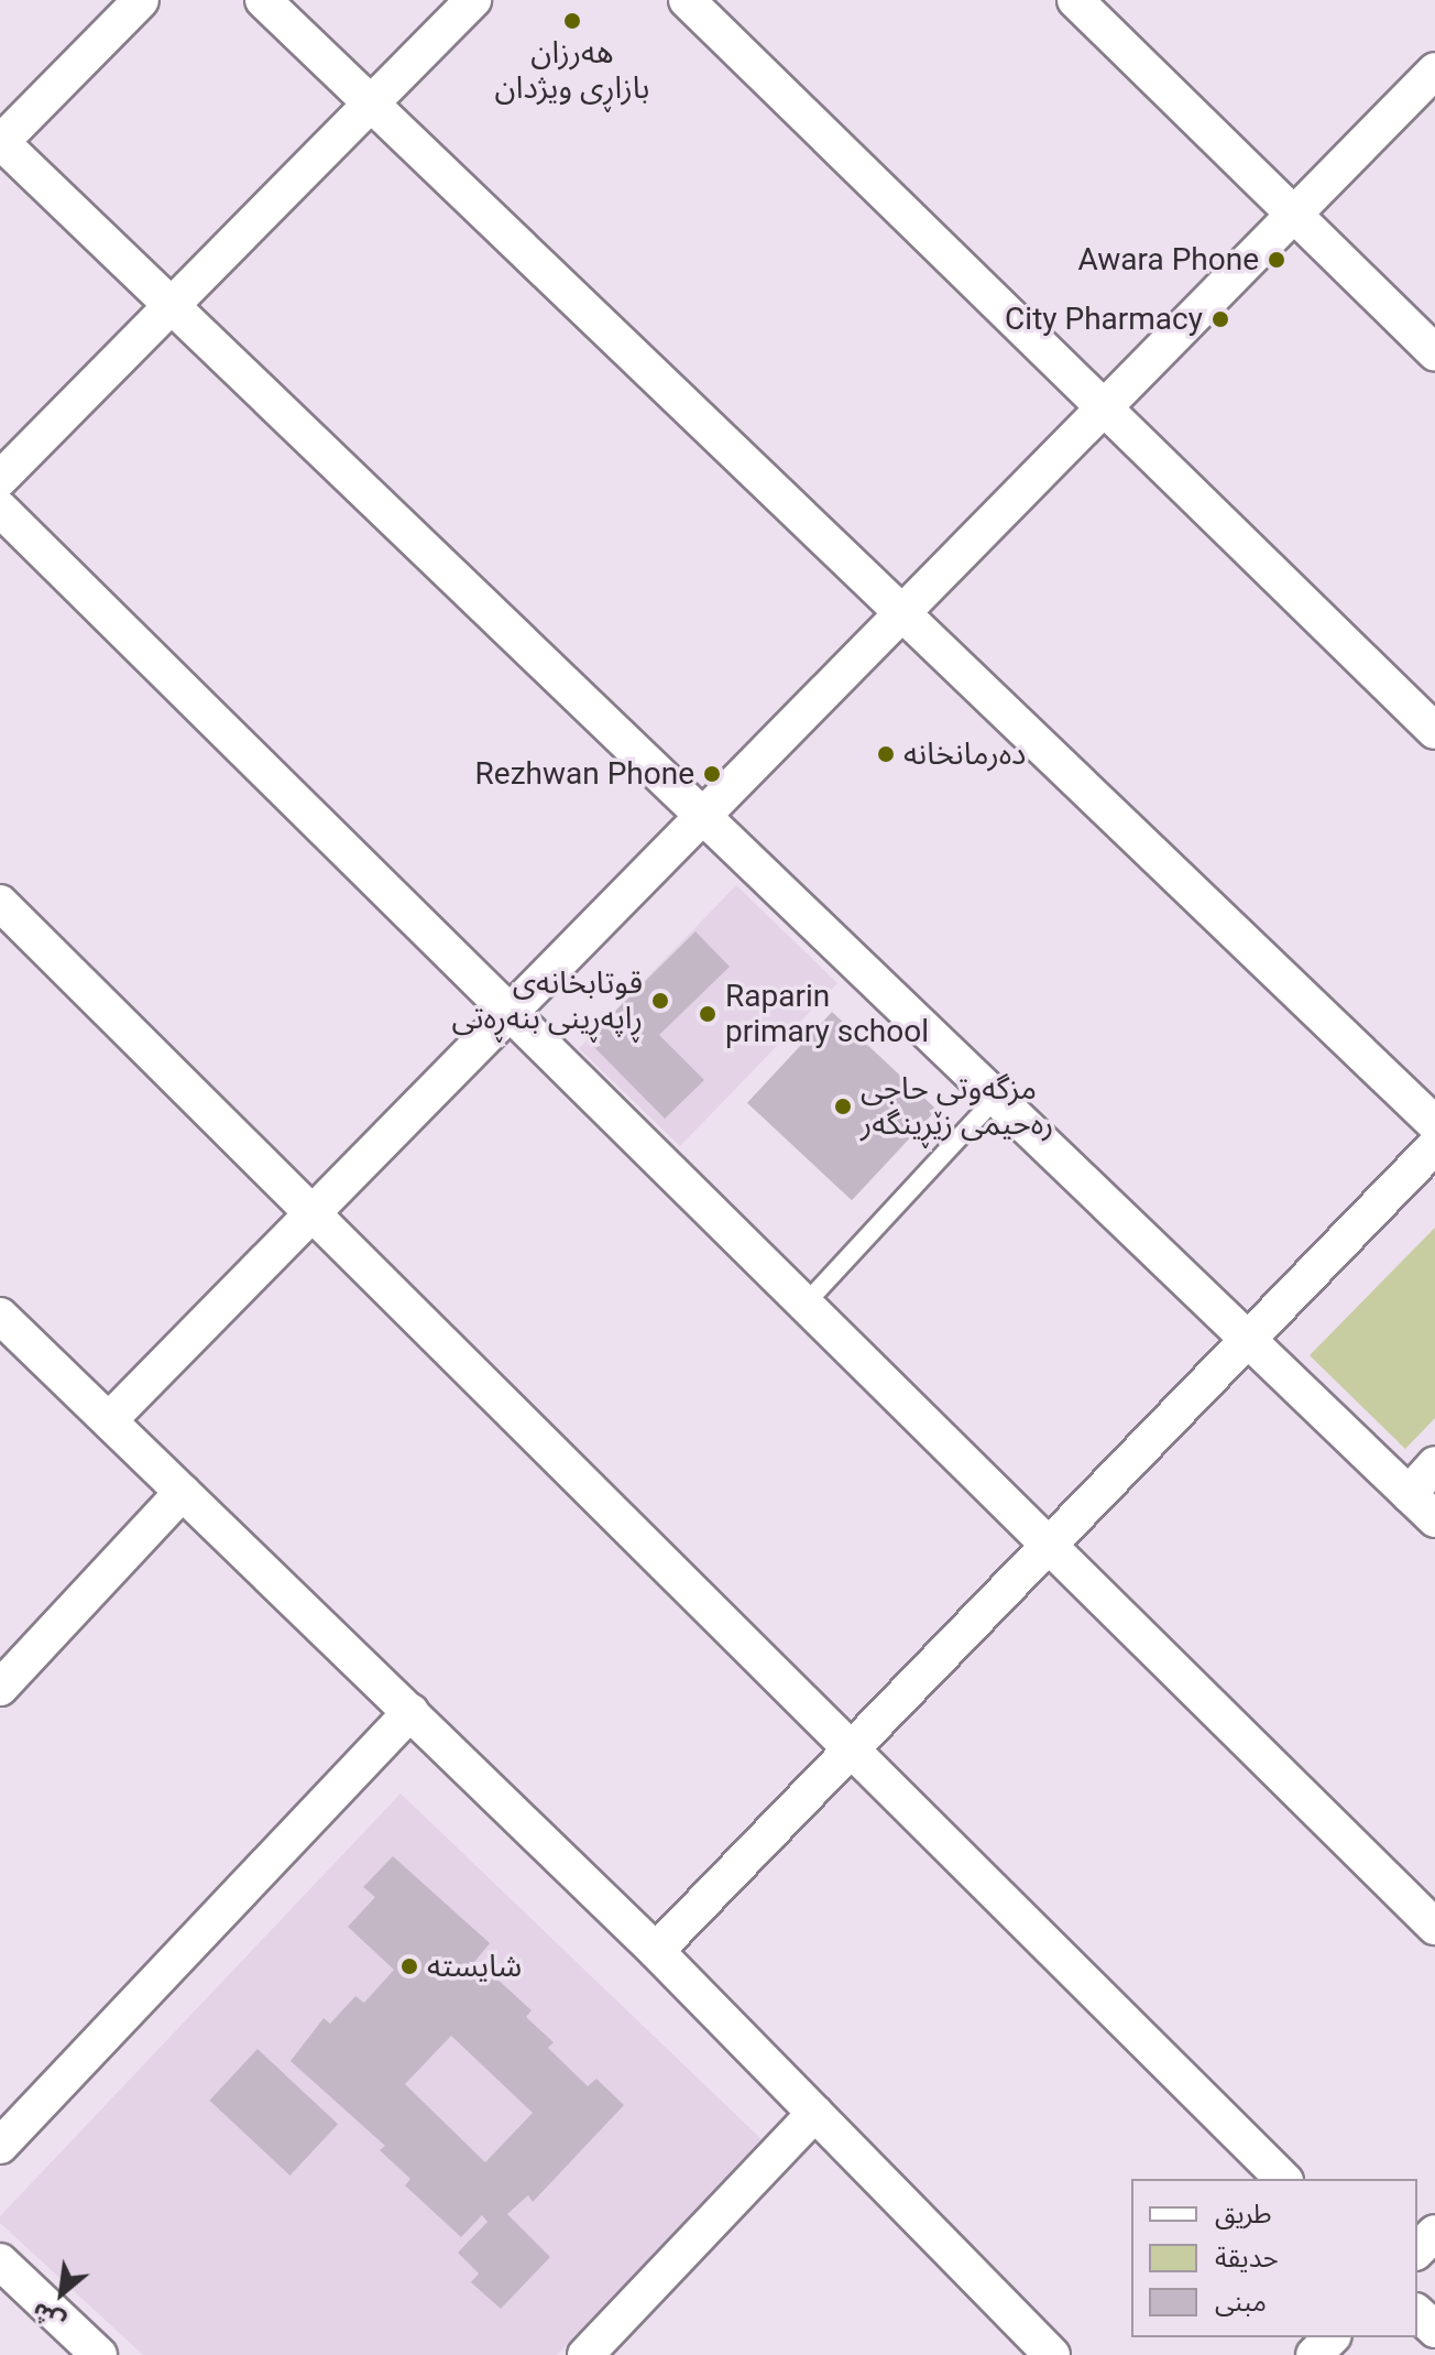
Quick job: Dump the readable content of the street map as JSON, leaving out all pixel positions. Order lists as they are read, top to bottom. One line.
{"places":["ھەرزان بازاڕی ویژدان","Awara Phone","City Pharmacy","دەرمانخانە","Rezhwan Phone","قوتابخانەی ڕاپەڕینی بنەڕەتی","Raparin primary school","مزگەوتی حاجی رەحیمی زێڕینگەر","شایستە"],"legend":["طريق","حديقة","مبنى"],"north":"bottom left"}
